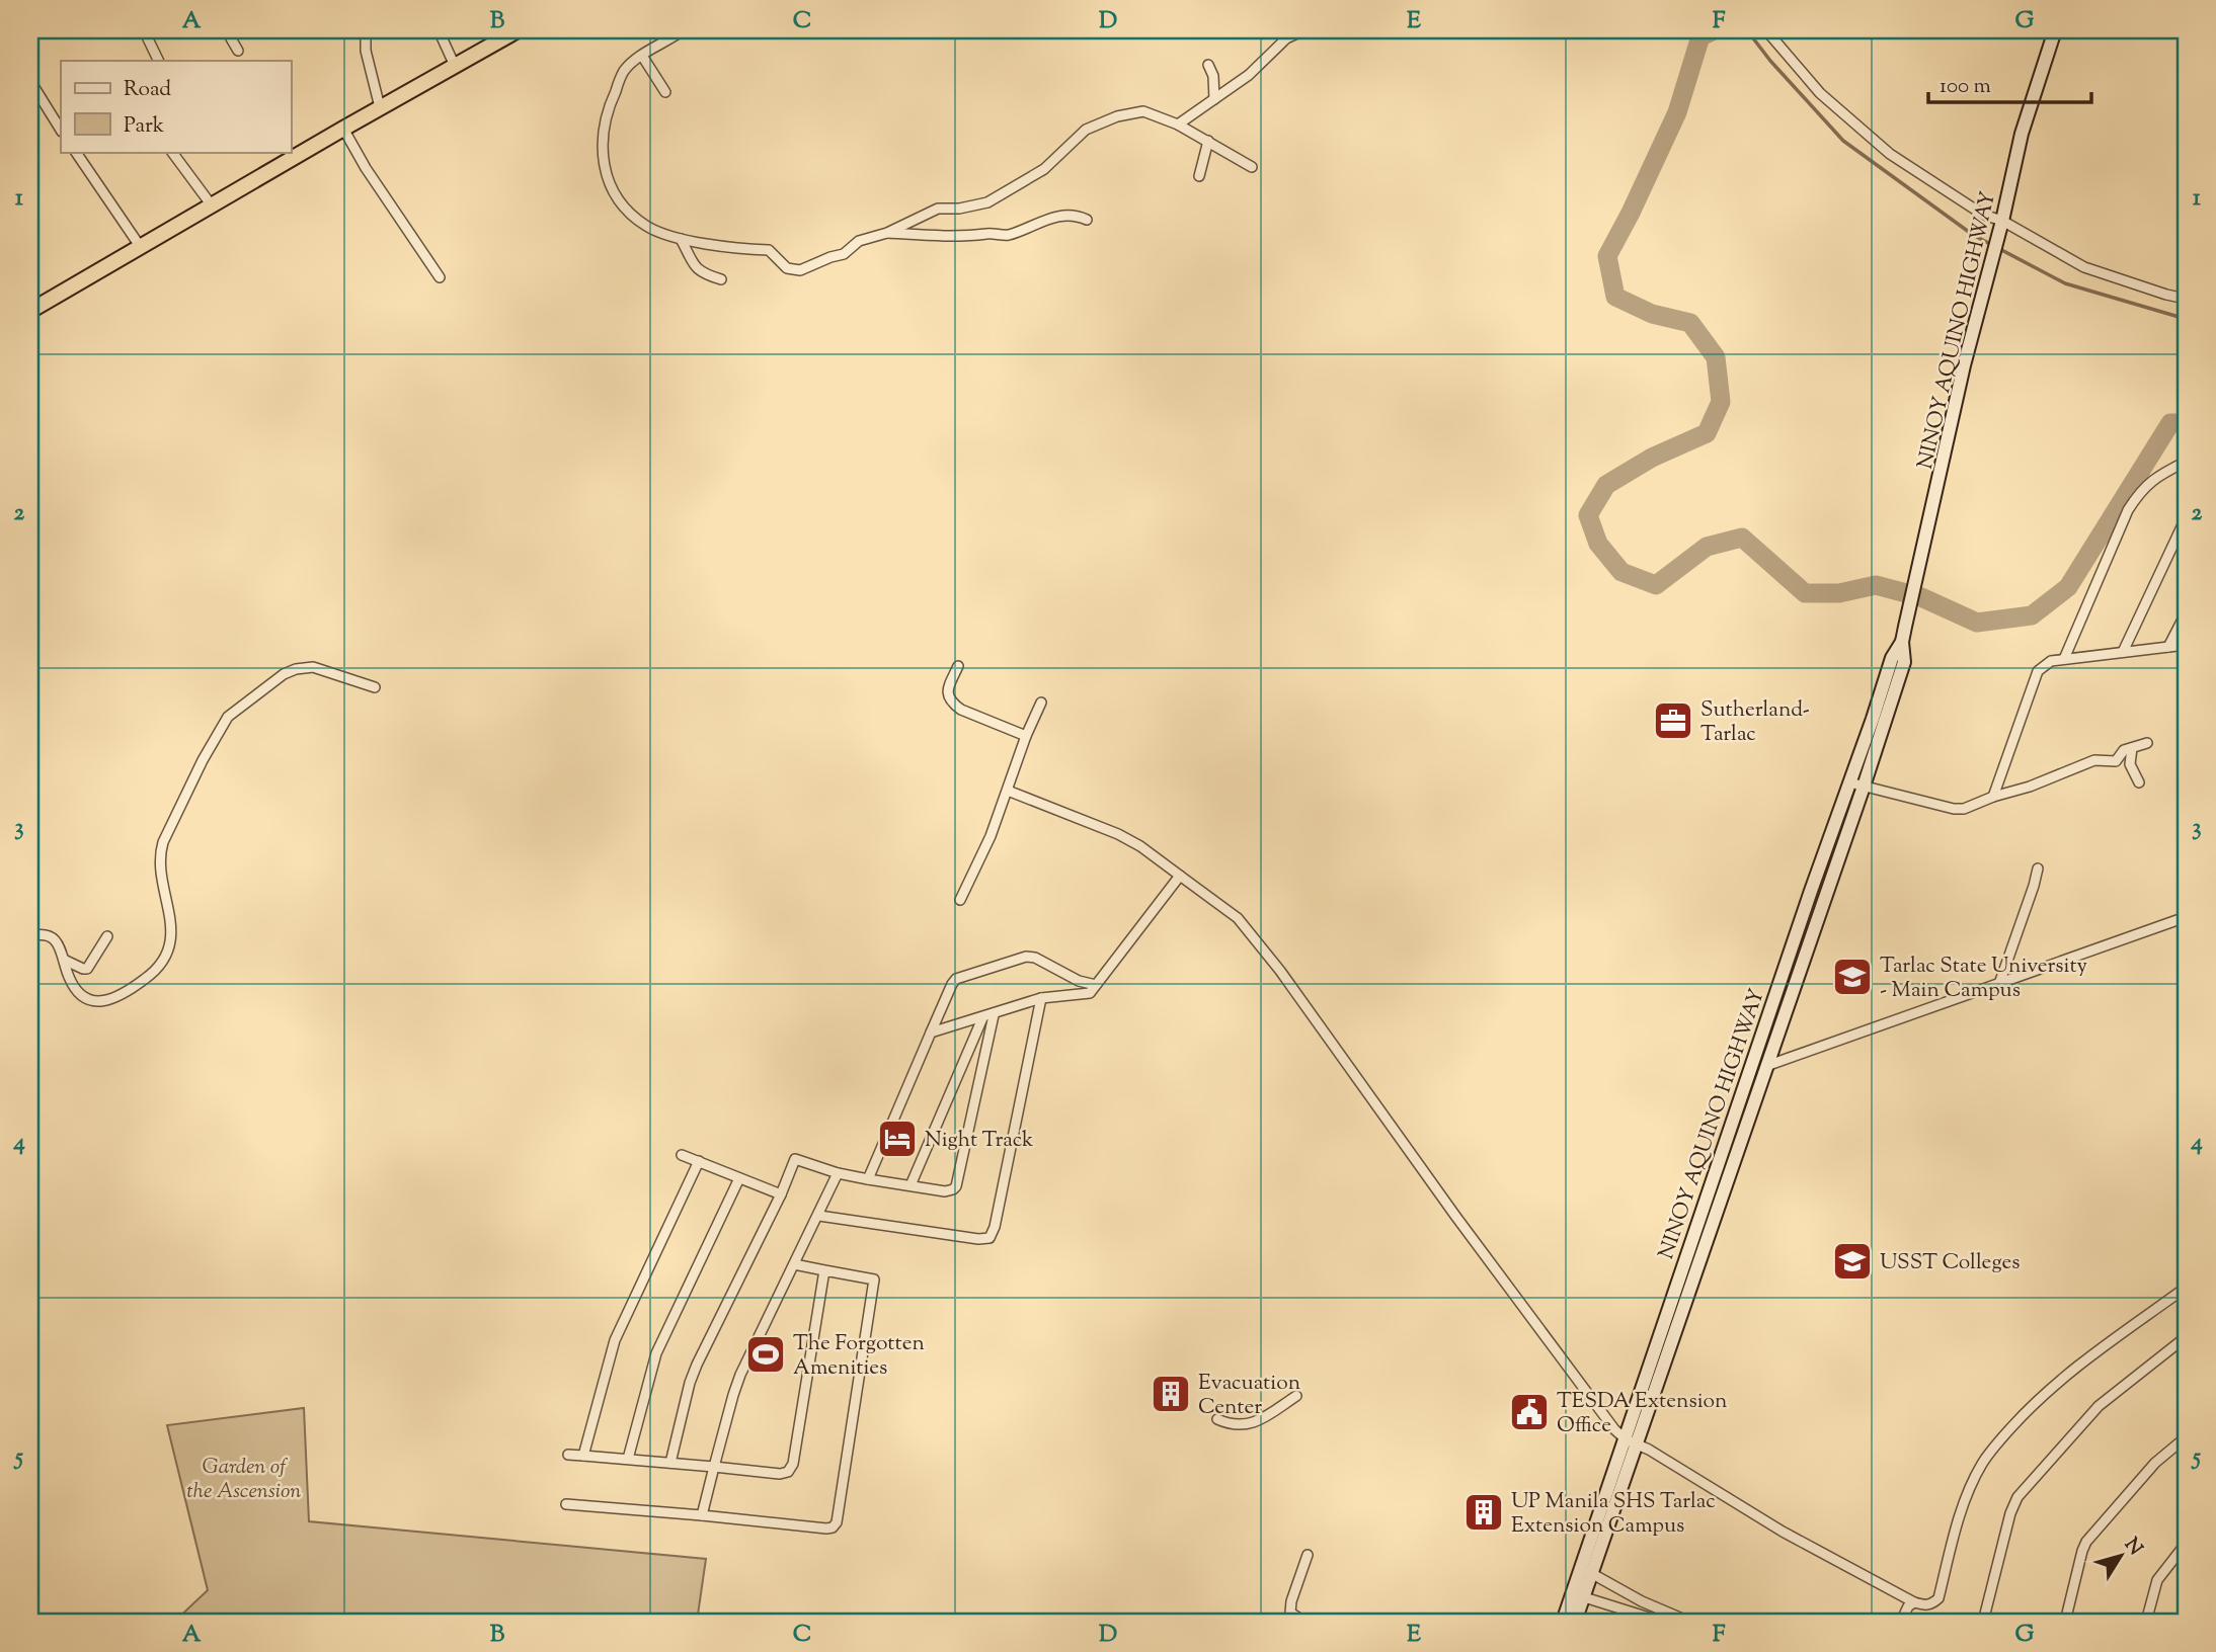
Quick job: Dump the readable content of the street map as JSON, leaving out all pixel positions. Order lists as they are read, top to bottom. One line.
{"streets":{"main road":["NINOY AQUINO HIGHWAY"]},"parks":["Garden of the Ascension"],"places":{"office":["Sutherland- Tarlac"],"school or university":["Tarlac State University - Main Campus","USST Colleges"],"hotel":["Night Track"],"sports":["The Forgotten Amenities"],"building":["Evacuation Center","UP Manila SHS Tarlac Extension Campus"],"public building":["TESDA Extension Office"]},"legend":["Road","Park"],"scale_bar":"100 m","north":"top right","grid":{"columns":["A","B","C","D","E","F","G"],"rows":["1","2","3","4","5"]}}
